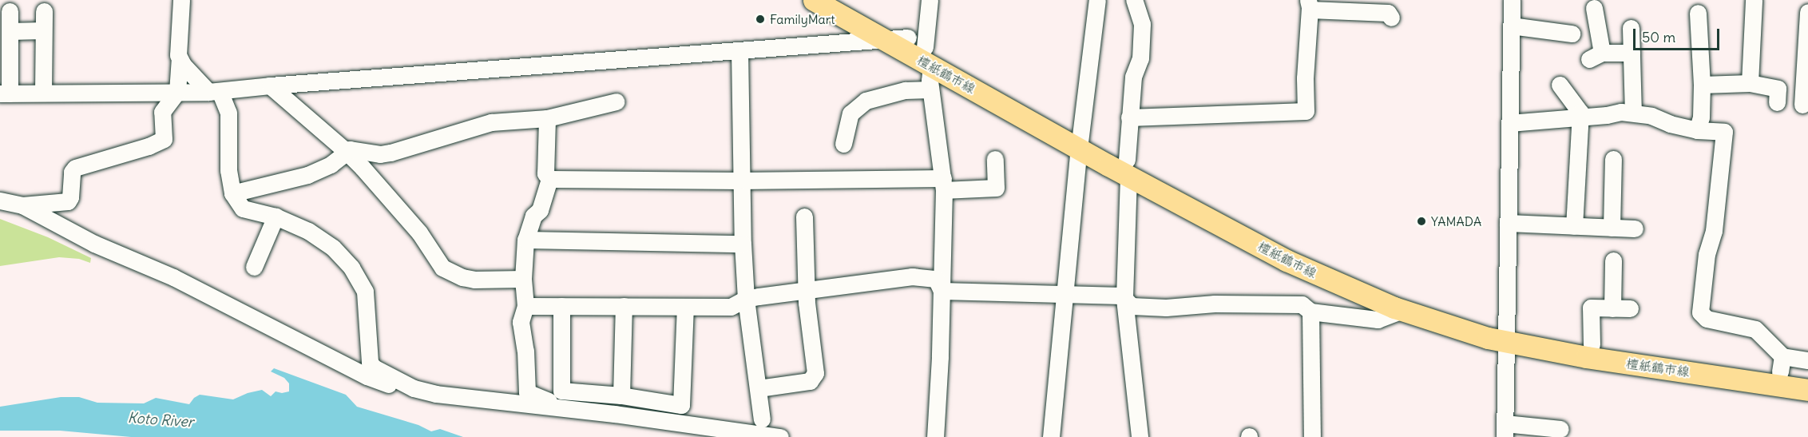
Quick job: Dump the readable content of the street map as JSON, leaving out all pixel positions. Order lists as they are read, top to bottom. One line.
{"streets":{"main road":["檀紙鶴市線"]},"water":["Koto River"],"places":["FamilyMart","YAMADA"],"scale_bar":"50 m"}
